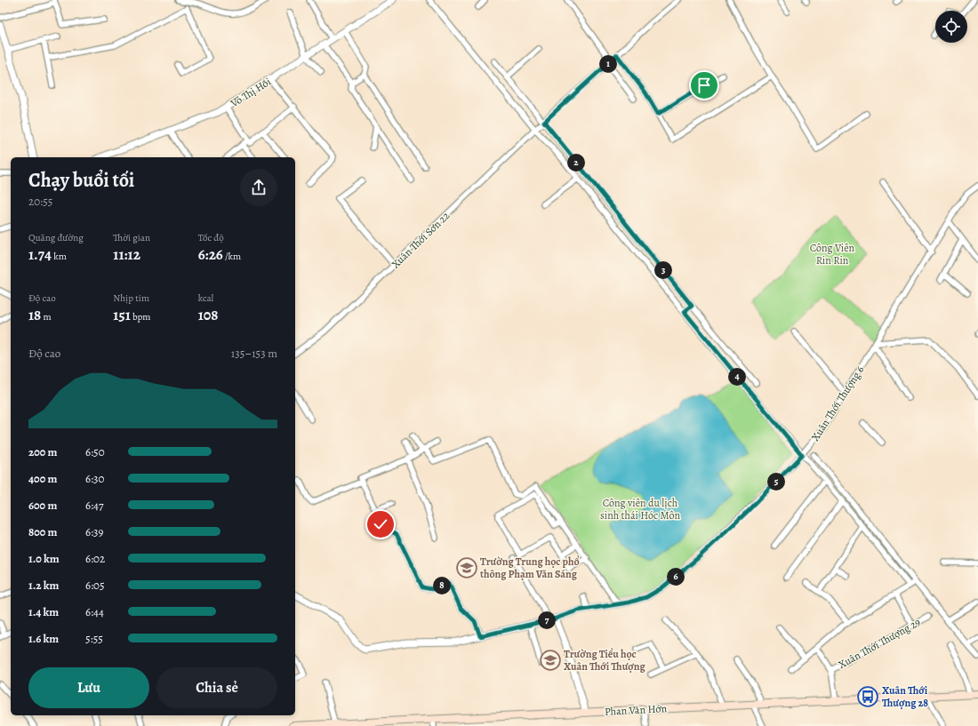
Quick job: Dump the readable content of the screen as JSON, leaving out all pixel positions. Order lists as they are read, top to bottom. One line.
{"streets":{"main road":["Phan Văn Hớn"],"street":["Võ Thị Hồi","Xuân Thới Sơn 22","Xuân Thới Thượng 6","Xuân Thới Thượng 29"]},"parks":["Công Viên Rin Rin","Công viên du lịch sinh thái Hóc Môn"],"places":{"school or university":["Trường Trung học phổ thông Phạm Văn Sáng","Trường Tiểu học Xuân Thới Thượng"],"bus stop":["Xuân Thới Thượng 28"]},"page":{"pins":["1","2","3","4","5","6","8","7"],"heading":["Chạy buổi tối","20:55"],"stats":[["Quãng đường","1.74 km"],["Thời gian","11:12"],["Tốc độ","6:26 /km"],["Độ cao","18 m"],["Nhịp tim","151 bpm"],["kcal","108"]],"chart":["Độ cao","135–153 m"],"list":[{"name":"200 m","note":"6:50"},{"name":"400 m","note":"6:30"},{"name":"600 m","note":"6:47"},{"name":"800 m","note":"6:39"},{"name":"1.0 km","note":"6:02"},{"name":"1.2 km","note":"6:05"},{"name":"1.4 km","note":"6:44"},{"name":"1.6 km","note":"5:55"}],"buttons":["Lưu","Chia sẻ"]}}
